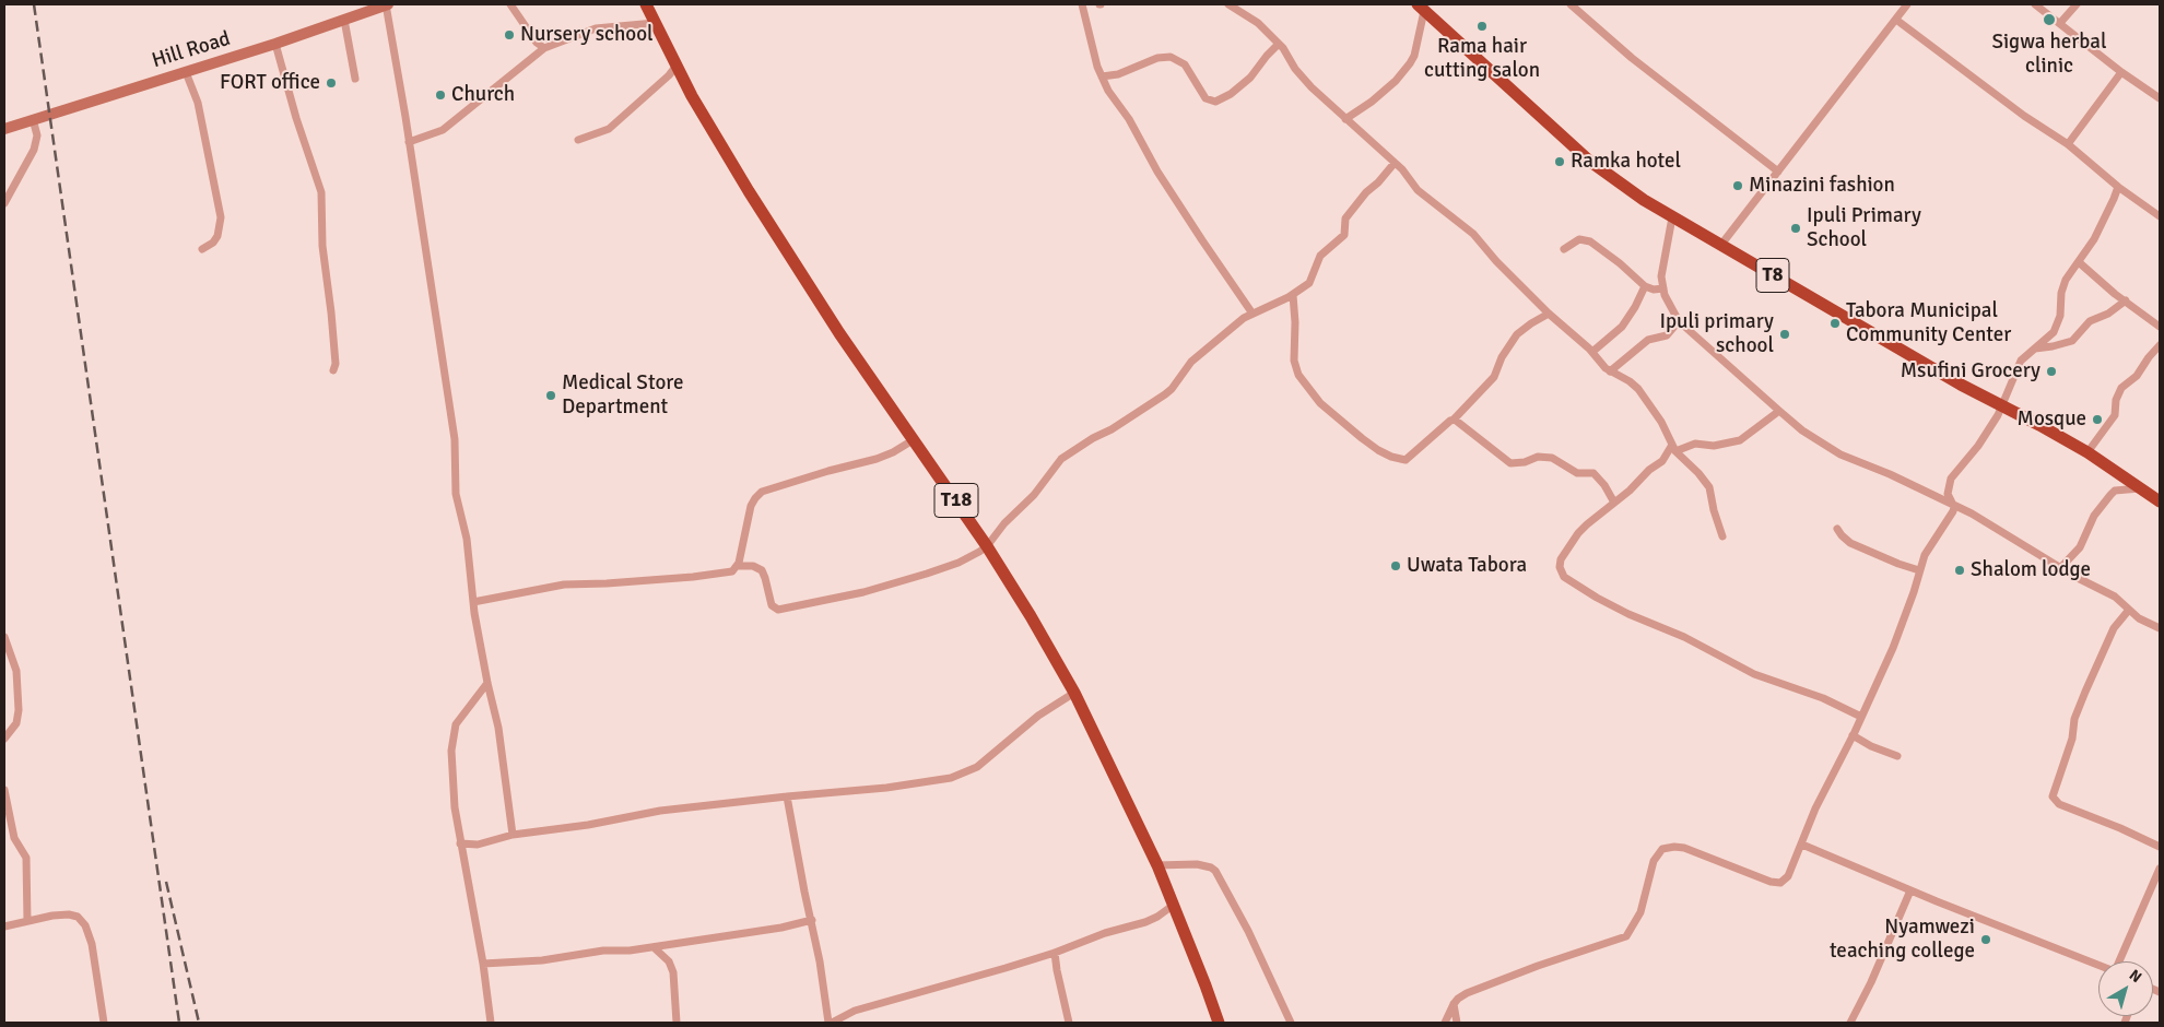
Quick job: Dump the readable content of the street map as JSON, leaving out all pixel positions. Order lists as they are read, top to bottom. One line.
{"streets":{"highway":["T8","T18"],"main road":["Hill Road"]},"places":["Sigwa herbal clinic","Rama hair cutting salon","Nursery school","FORT office","Church","Ramka hotel","Minazini fashion","Ipuli Primary School","Tabora Municipal Community Center","Ipuli primary school","Msufini Grocery","Medical Store Department","Mosque","Uwata Tabora","Shalom lodge","Nyamwezi teaching college"],"north":"top right"}
